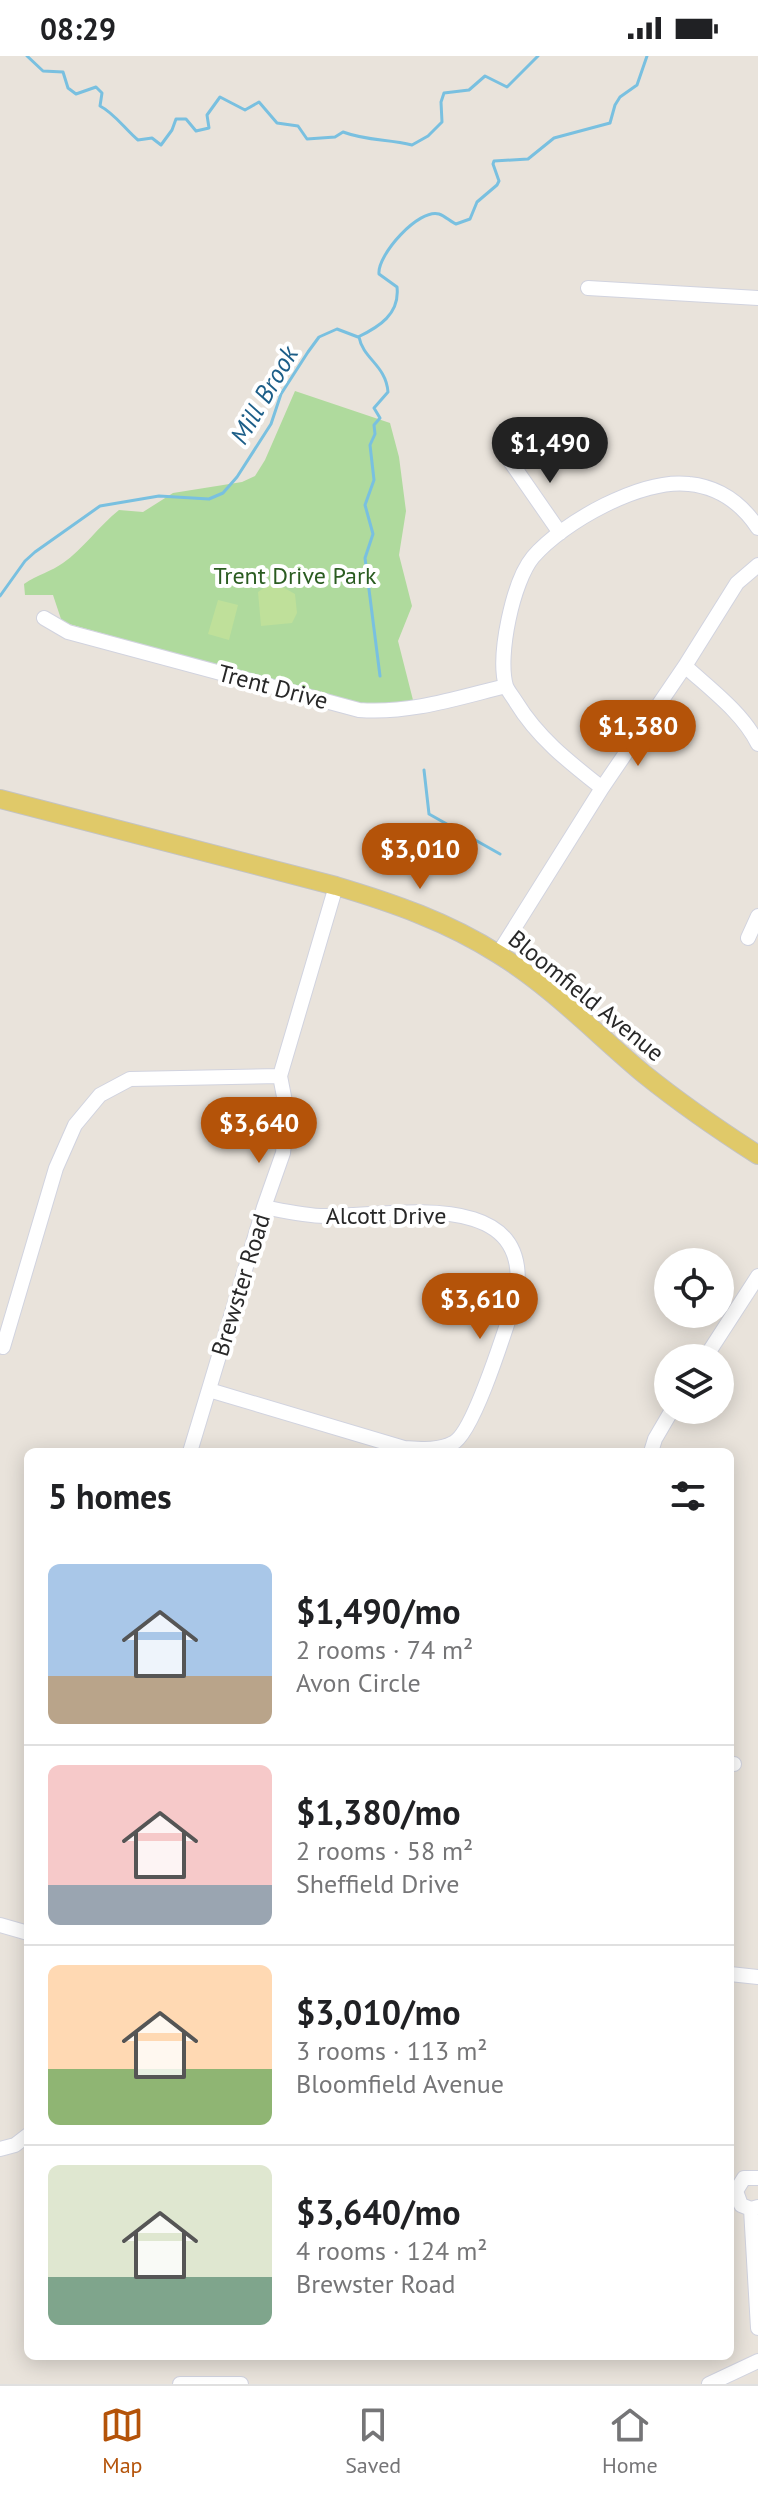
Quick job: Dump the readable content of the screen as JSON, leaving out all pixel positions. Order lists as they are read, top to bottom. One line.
{"streets":{"main road":["Bloomfield Avenue"],"street":["Trent Drive","Alcott Drive","Brewster Road"]},"crossings":[["Bloomfield Avenue","Brewster Road"],["Alcott Drive","Brewster Road"]],"water":["Mill Brook"],"parks":["Trent Drive Park"],"page":{"status":"08:29","price":["$1,490","$1,380","$3,010","$3,640","$3,610"],"heading":"5 homes","list":[{"name":"$1,490/mo","note":"2 rooms · 74 m² · Avon Circle"},{"name":"$1,380/mo","note":"2 rooms · 58 m² · Sheffield Drive"},{"name":"$3,010/mo","note":"3 rooms · 113 m² · Bloomfield Avenue"},{"name":"$3,640/mo","note":"4 rooms · 124 m² · Brewster Road"}],"tabs":["Map","Saved","Home"]}}
